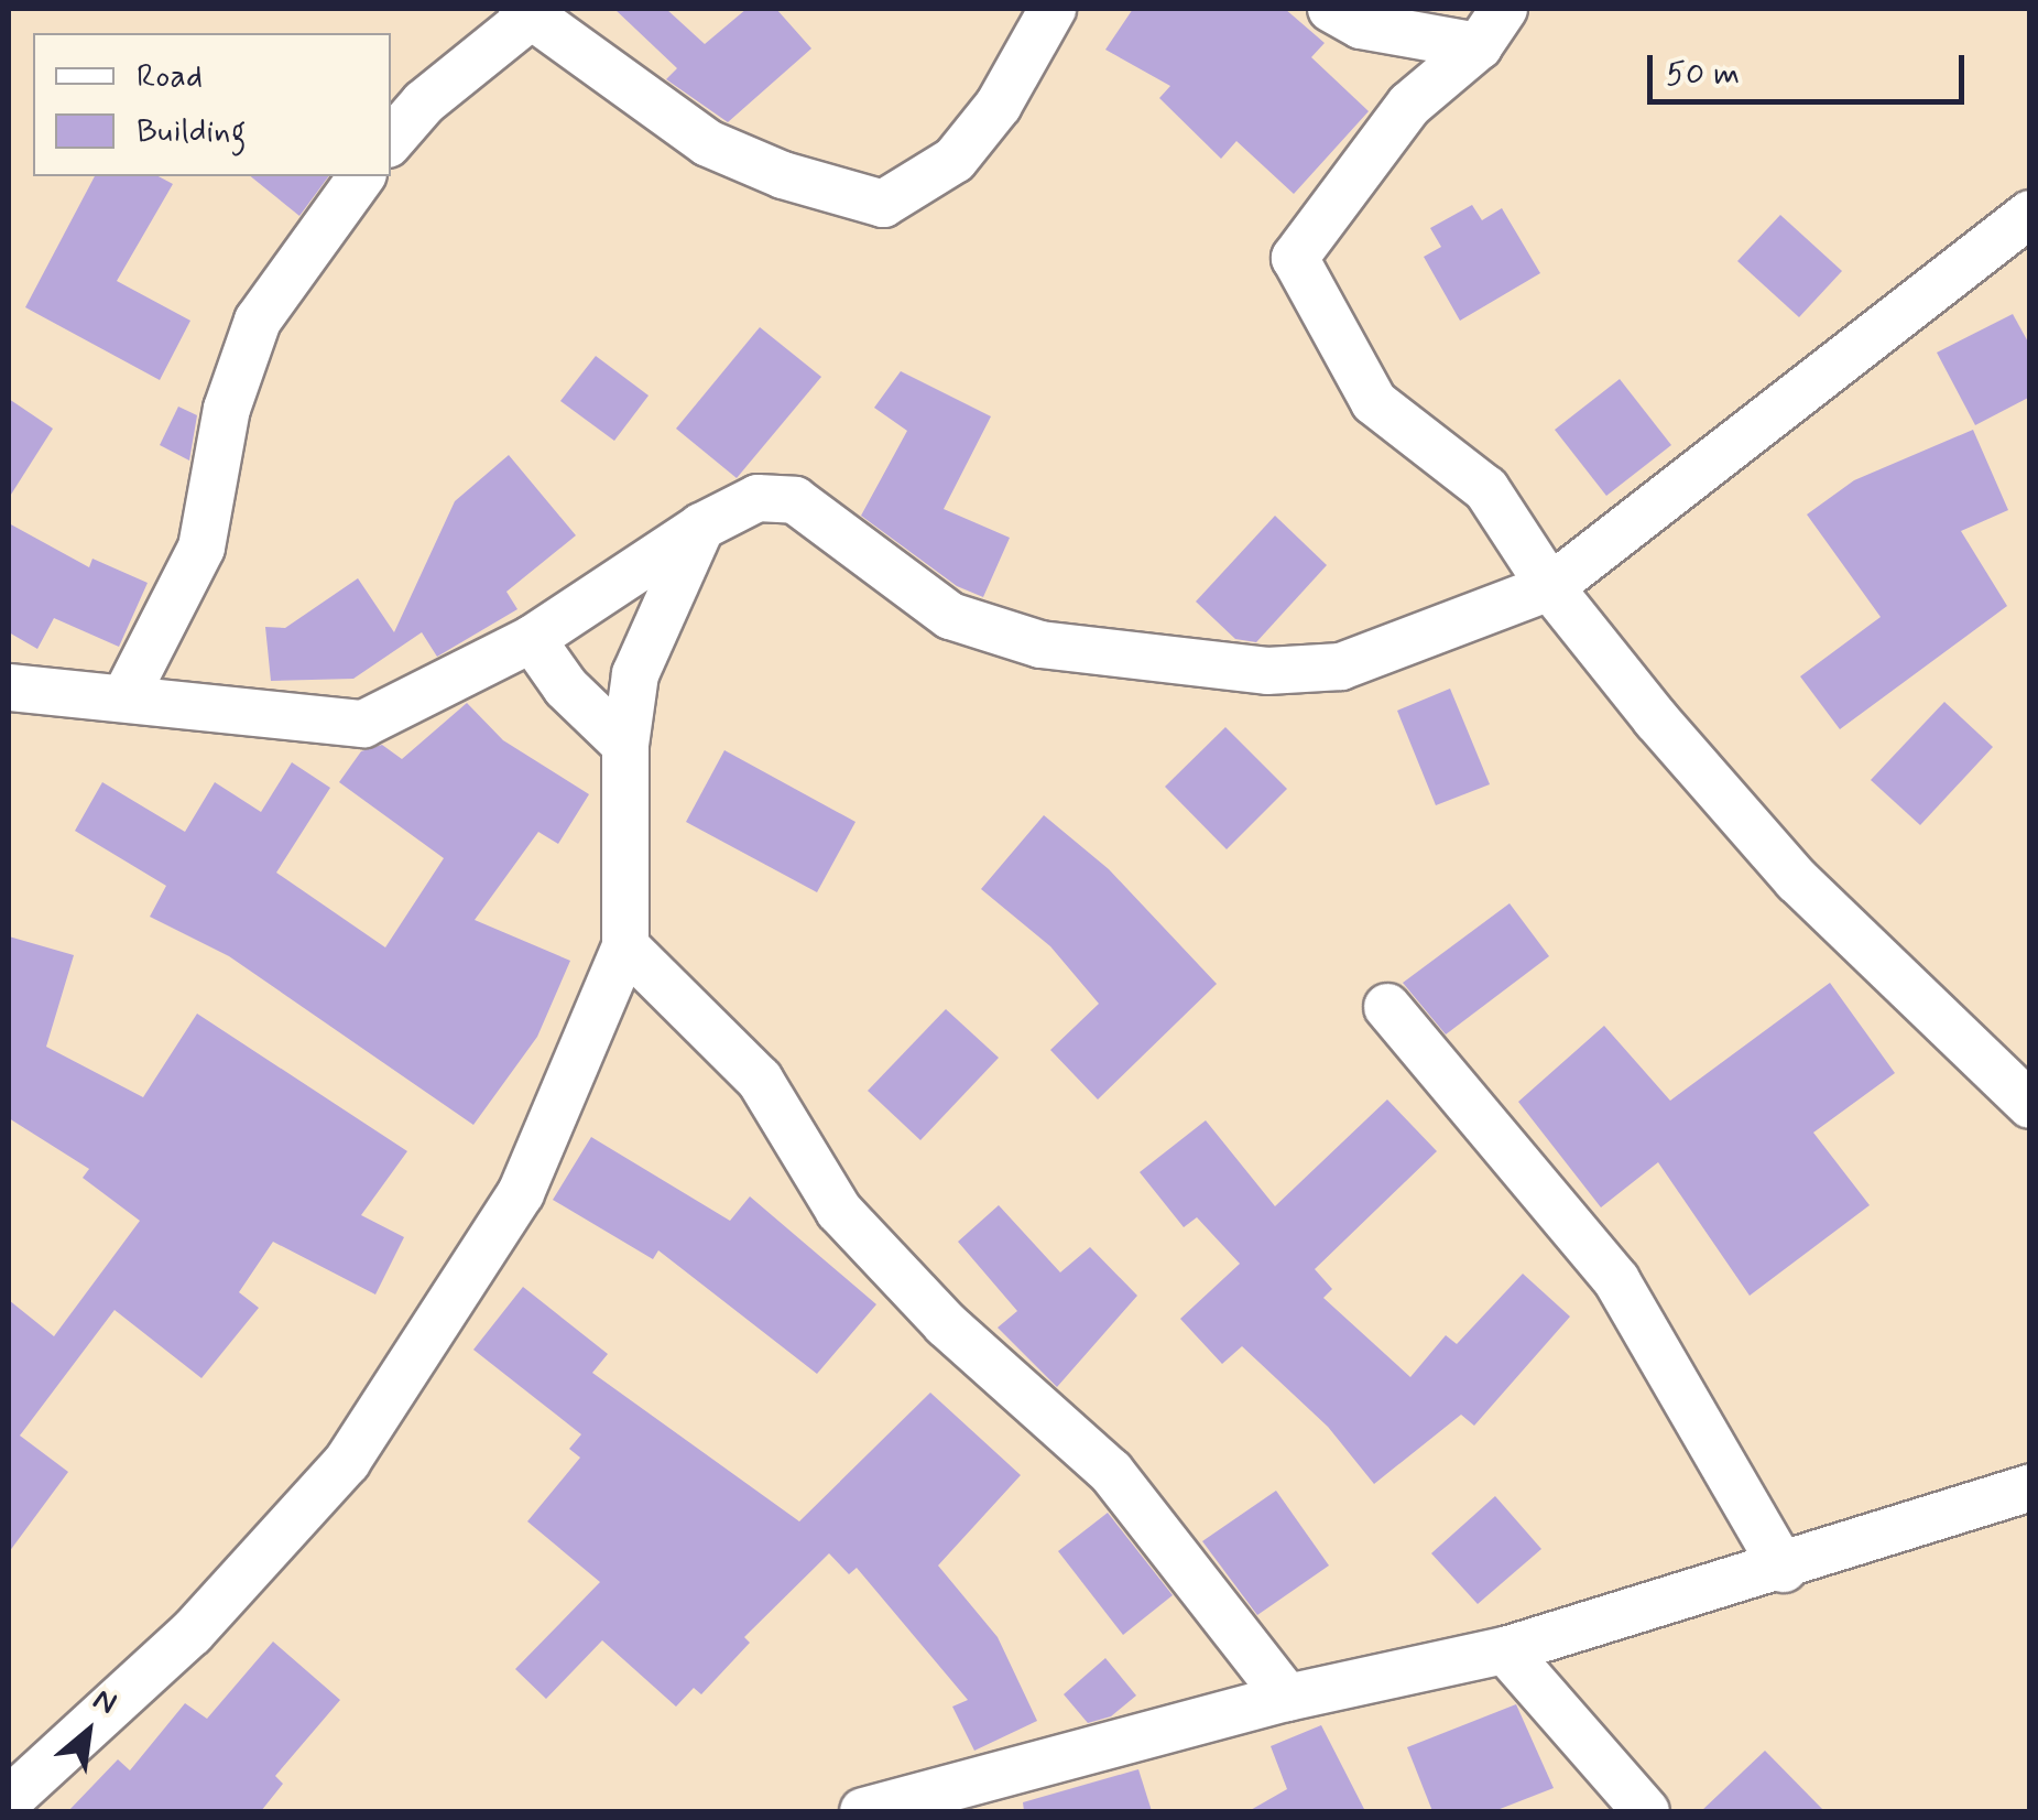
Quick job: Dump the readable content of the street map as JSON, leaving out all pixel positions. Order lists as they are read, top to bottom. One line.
{"legend":["Road","Building"],"scale_bar":"50 m","north":"top right"}
